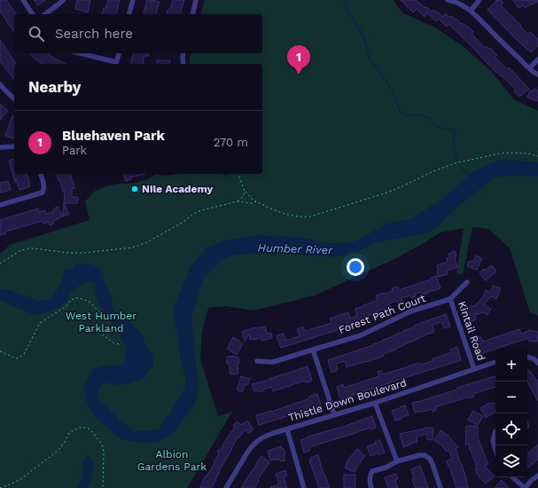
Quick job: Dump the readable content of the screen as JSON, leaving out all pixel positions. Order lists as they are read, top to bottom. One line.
{"streets":{"street":["Forest Path Court","Kintail Road","Thistle Down Boulevard"]},"crossings":[["Forest Path Court","Kintail Road"],["Kintail Road","Thistle Down Boulevard"]],"water":["Humber River"],"parks":["West Humber Parkland","Albion Gardens Park"],"places":["Nile Academy"],"page":{"search":"Search here","pins":"1","heading":"Nearby","list":[{"mark":"1","name":"Bluehaven Park","note":"Park","value":"270 m"}],"map_buttons":["+","−"]}}
